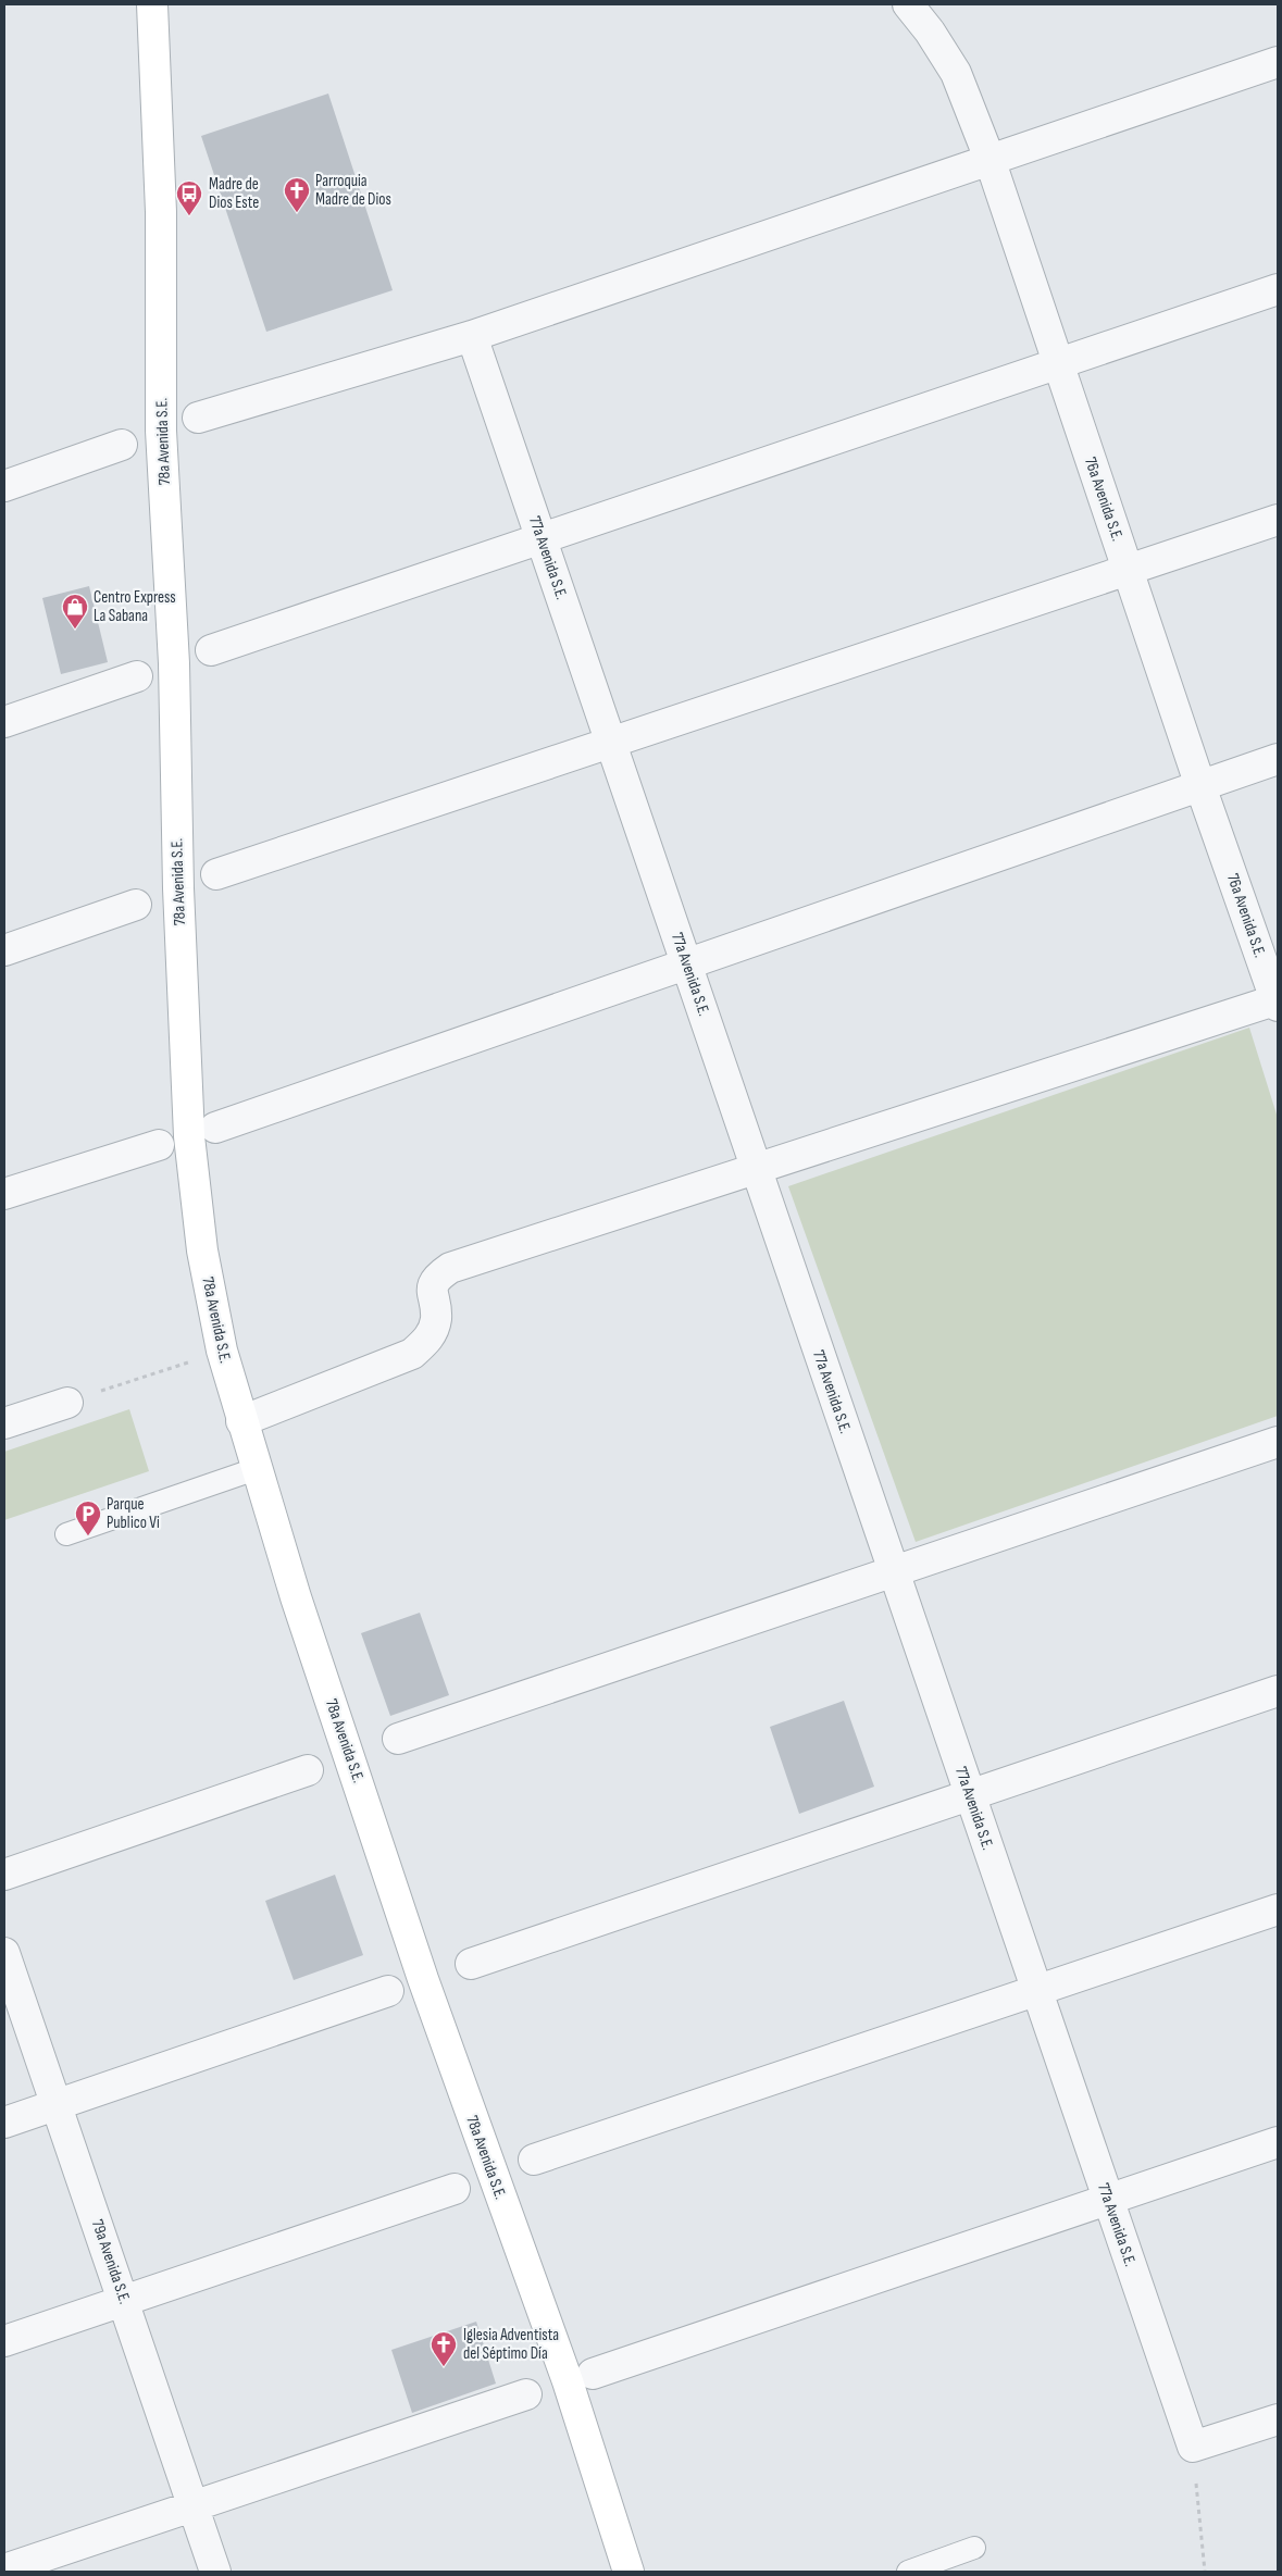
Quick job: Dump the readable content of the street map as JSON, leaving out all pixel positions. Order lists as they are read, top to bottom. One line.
{"streets":{"street":["78a Avenida S.E.","76a Avenida S.E.","77a Avenida S.E.","79a Avenida S.E."]},"places":{"church":["Parroquia Madre de Dios","Iglesia Adventista del Séptimo Día"],"bus stop":["Madre de Dios Este"],"shop":["Centro Express La Sabana"],"parking":["Parque Publico Vi"]}}
